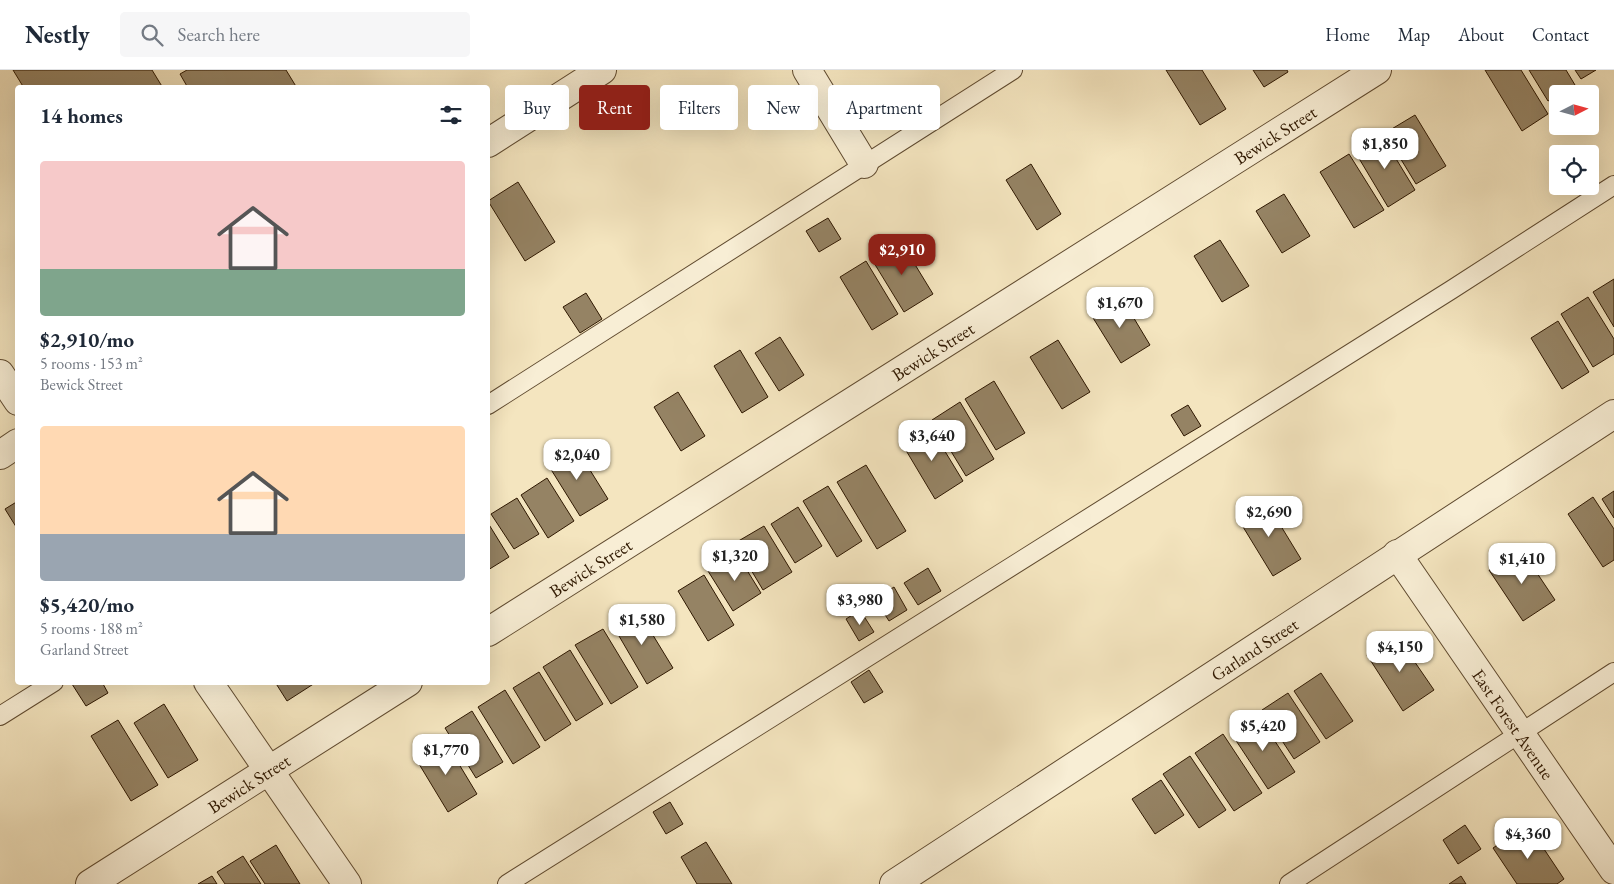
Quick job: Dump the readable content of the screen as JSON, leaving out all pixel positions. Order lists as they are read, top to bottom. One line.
{"streets":{"street":["Bewick Street","Garland Street","East Forest Avenue"]},"crossings":[["Garland Street","East Forest Avenue"]],"north":"right","page":{"header":"Nestly","search":"Search here","nav":["Home","Map","About","Contact"],"chip":["Buy","Rent","Filters","New","Apartment"],"heading":"14 homes","price":["$1,850","$2,910","$1,670","$3,640","$2,040","$2,690","$1,320","$1,410","$3,980","$1,580","$4,150","$5,420","$1,770","$4,360"],"list":[{"name":"$2,910/mo","note":"5 rooms · 153 m² · Bewick Street"},{"name":"$5,420/mo","note":"5 rooms · 188 m² · Garland Street"}]}}
